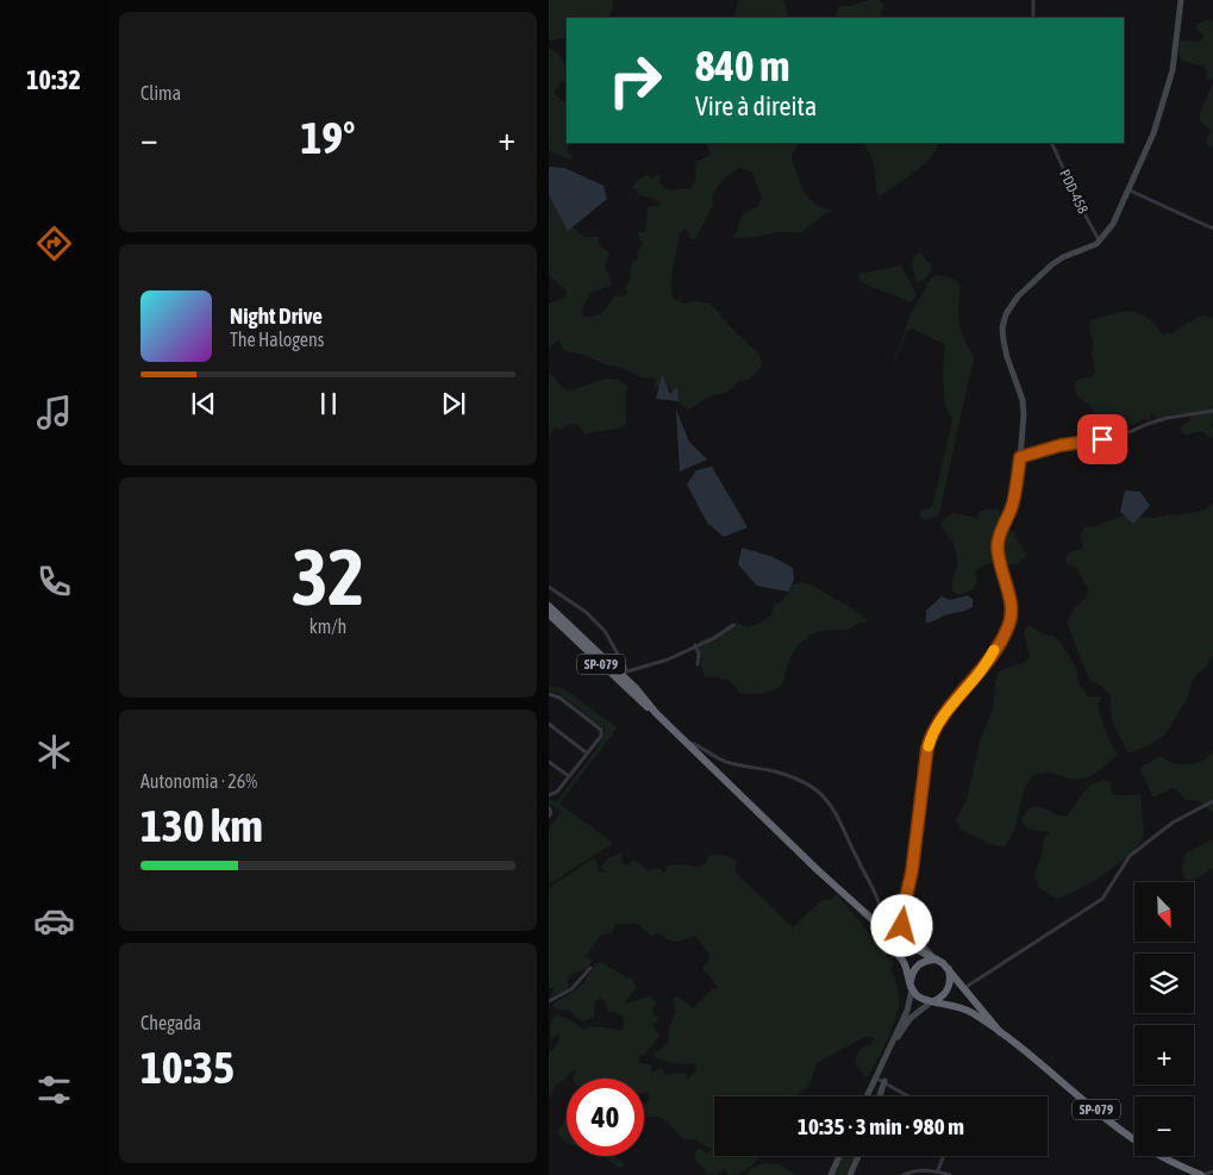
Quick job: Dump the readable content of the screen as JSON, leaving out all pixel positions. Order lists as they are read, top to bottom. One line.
{"streets":{"highway":["SP-079"],"street":["PDD-458"]},"north":"bottom right","page":{"tabs":"10:32","tile":["Clima",["32","km/h"],["Autonomia · 26%","130 km"],["Chegada","10:35"]],"turn":["840 m","Vire à direita"],"heat":["−","19°","+"],"song":["Night Drive","The Halogens"],"map_buttons":["+","−"],"limit":"40","trip":"10:35 · 3 min · 980 m"}}
